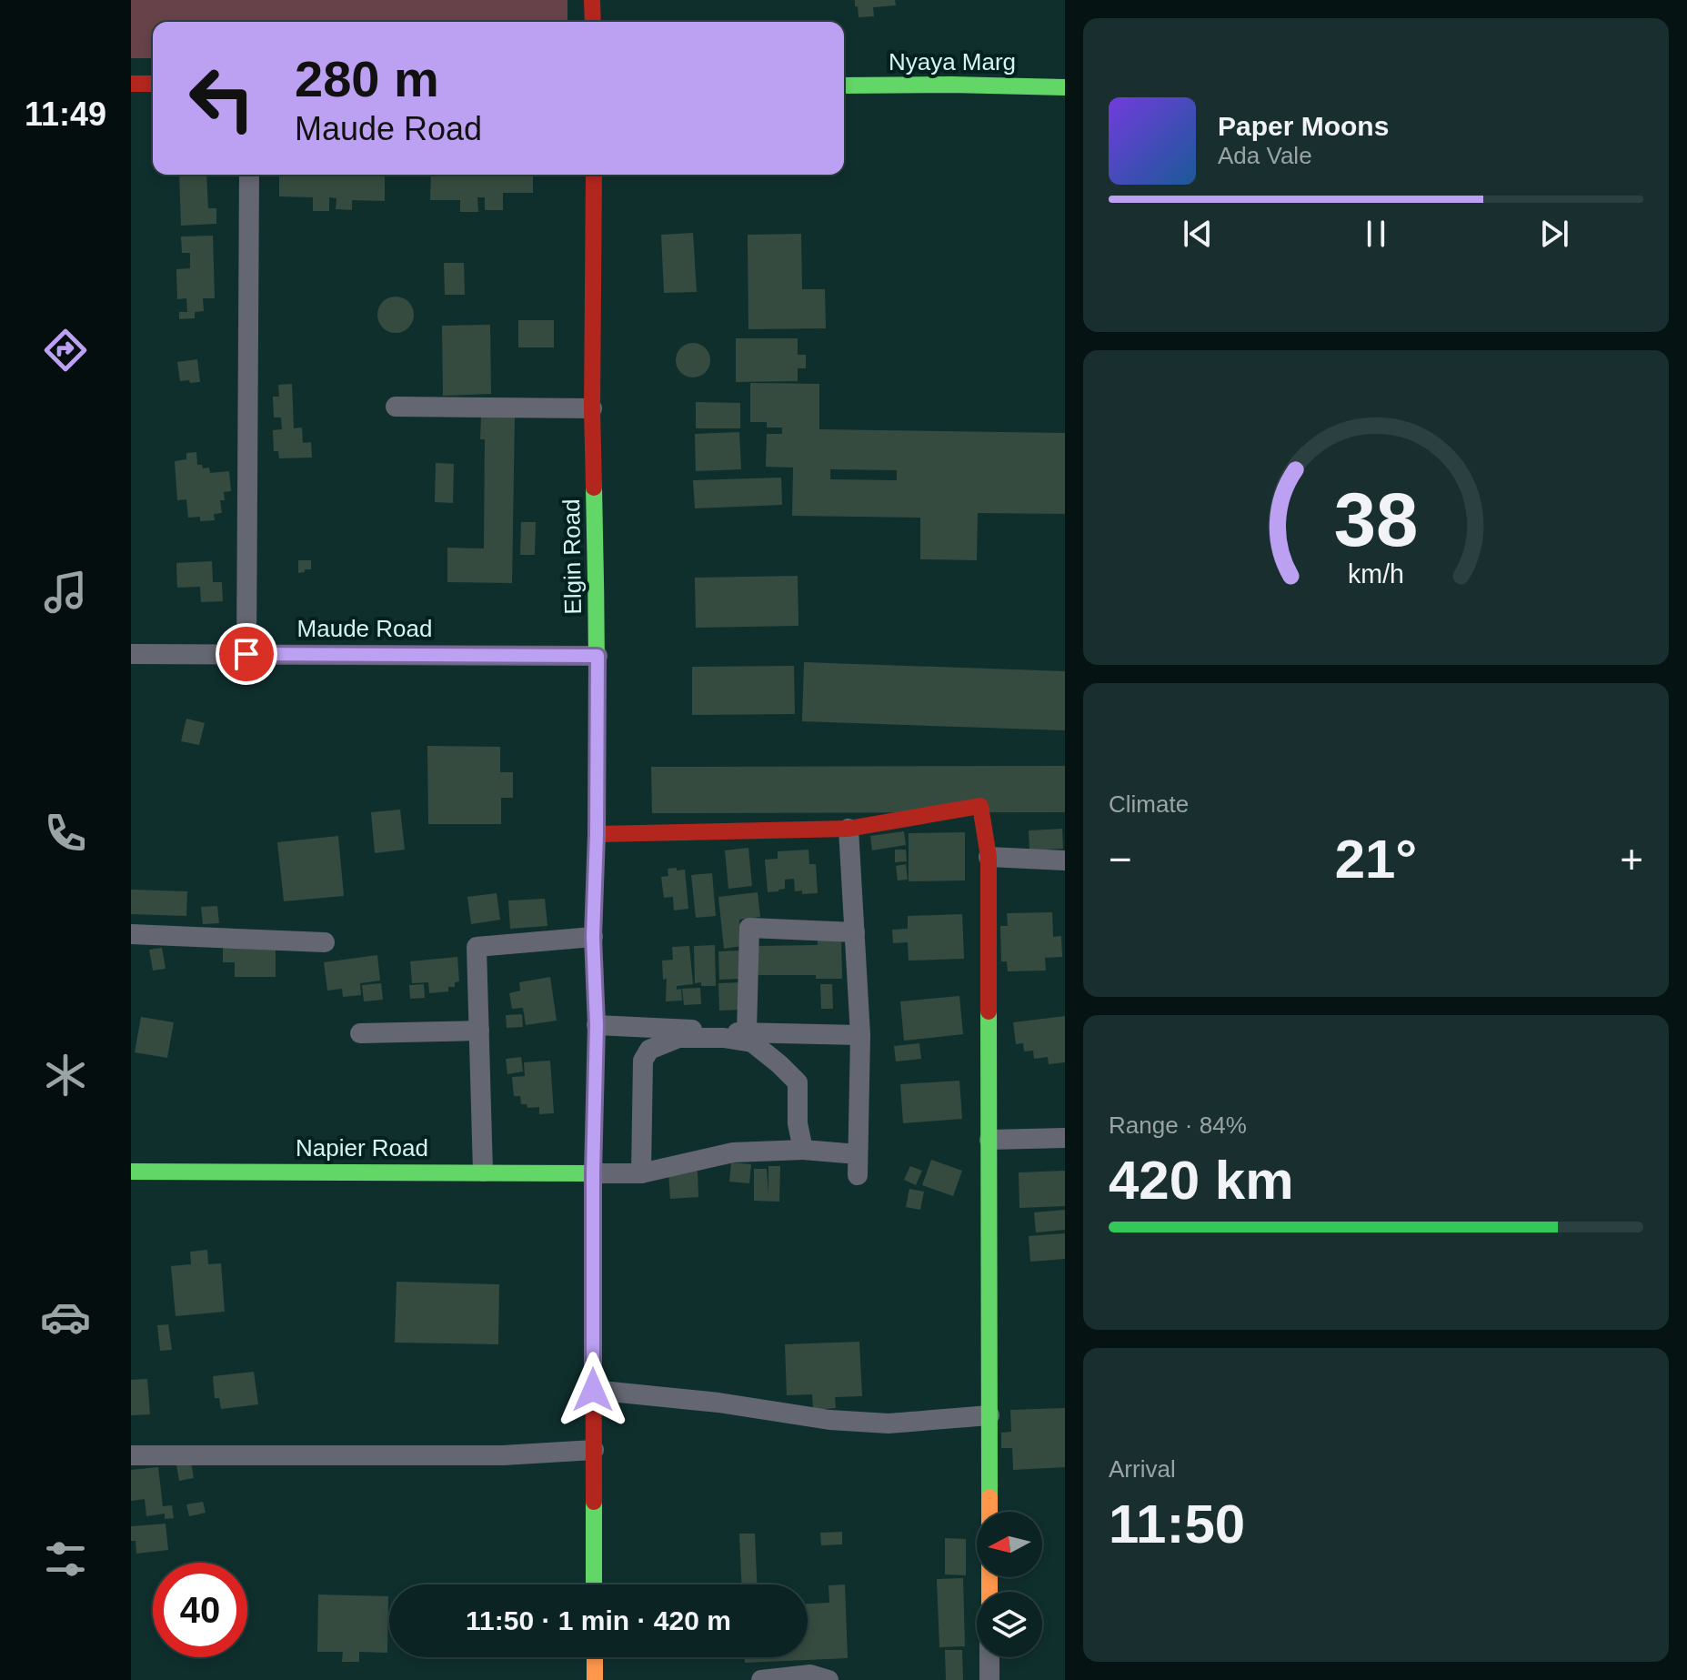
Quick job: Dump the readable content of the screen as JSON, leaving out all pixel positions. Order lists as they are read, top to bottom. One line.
{"streets":{"street":["Nyaya Marg","Elgin Road","Maude Road","Napier Road"]},"crossings":[["Elgin Road","Maude Road"],["Elgin Road","Napier Road"]],"north":"left","page":{"tabs":"11:49","turn":["280 m","Maude Road"],"song":["Paper Moons","Ada Vale"],"tile":["Climate",["Range · 84%","420 km"],["Arrival","11:50"]],"heat":["−","21°","+"],"limit":"40","trip":"11:50 · 1 min · 420 m","gauge":["38","km/h"]}}
